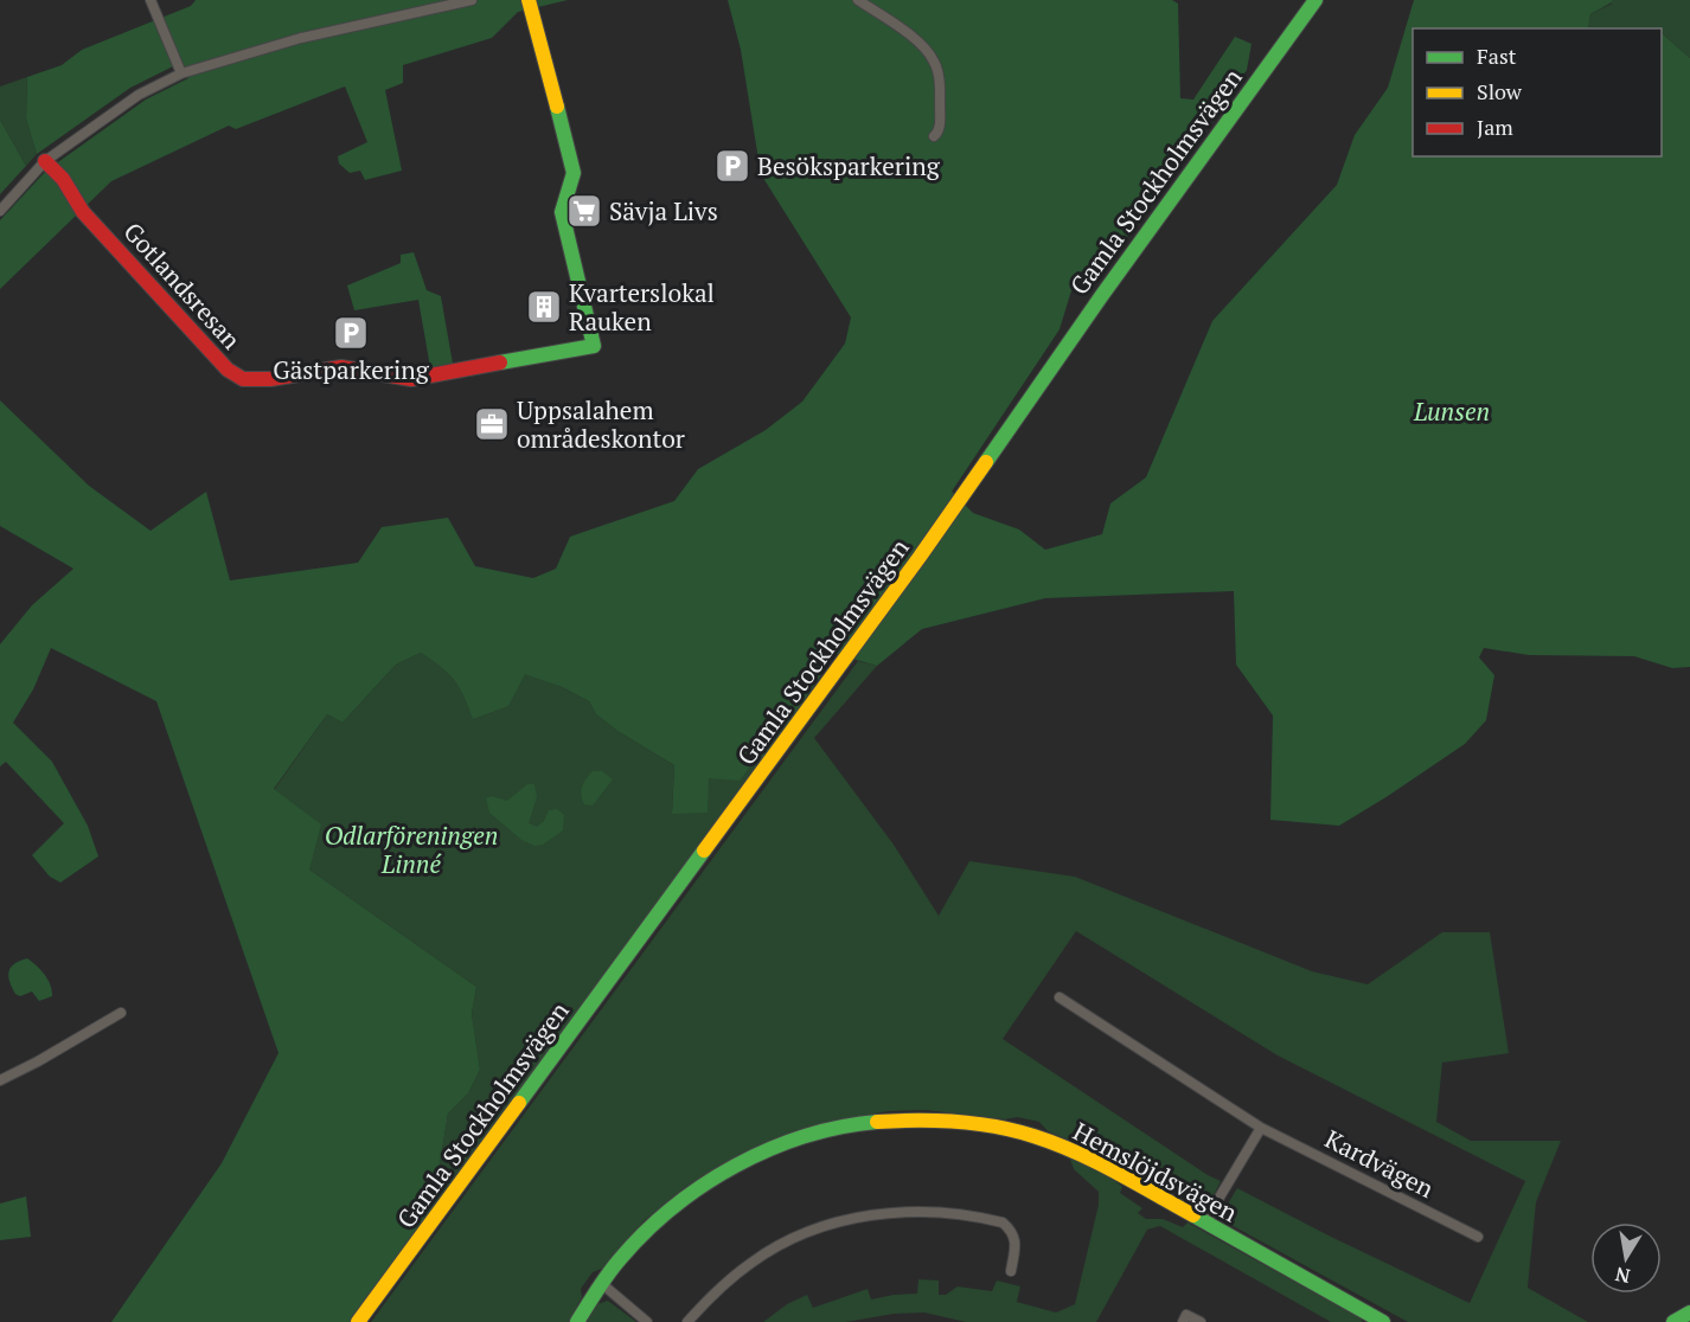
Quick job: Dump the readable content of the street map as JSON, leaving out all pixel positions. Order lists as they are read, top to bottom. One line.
{"streets":{"street":["Gamla Stockholmsvägen","Gotlandsresan","Kardvägen","Hemslöjdsvägen"]},"parks":["Lunsen","Odlarföreningen Linné"],"places":{"parking":["Besöksparkering","Gästparkering"],"supermarket":["Sävja Livs"],"building":["Kvarterslokal Rauken"],"office":["Uppsalahem områdeskontor"]},"legend":["Fast","Slow","Jam"],"north":"bottom"}
